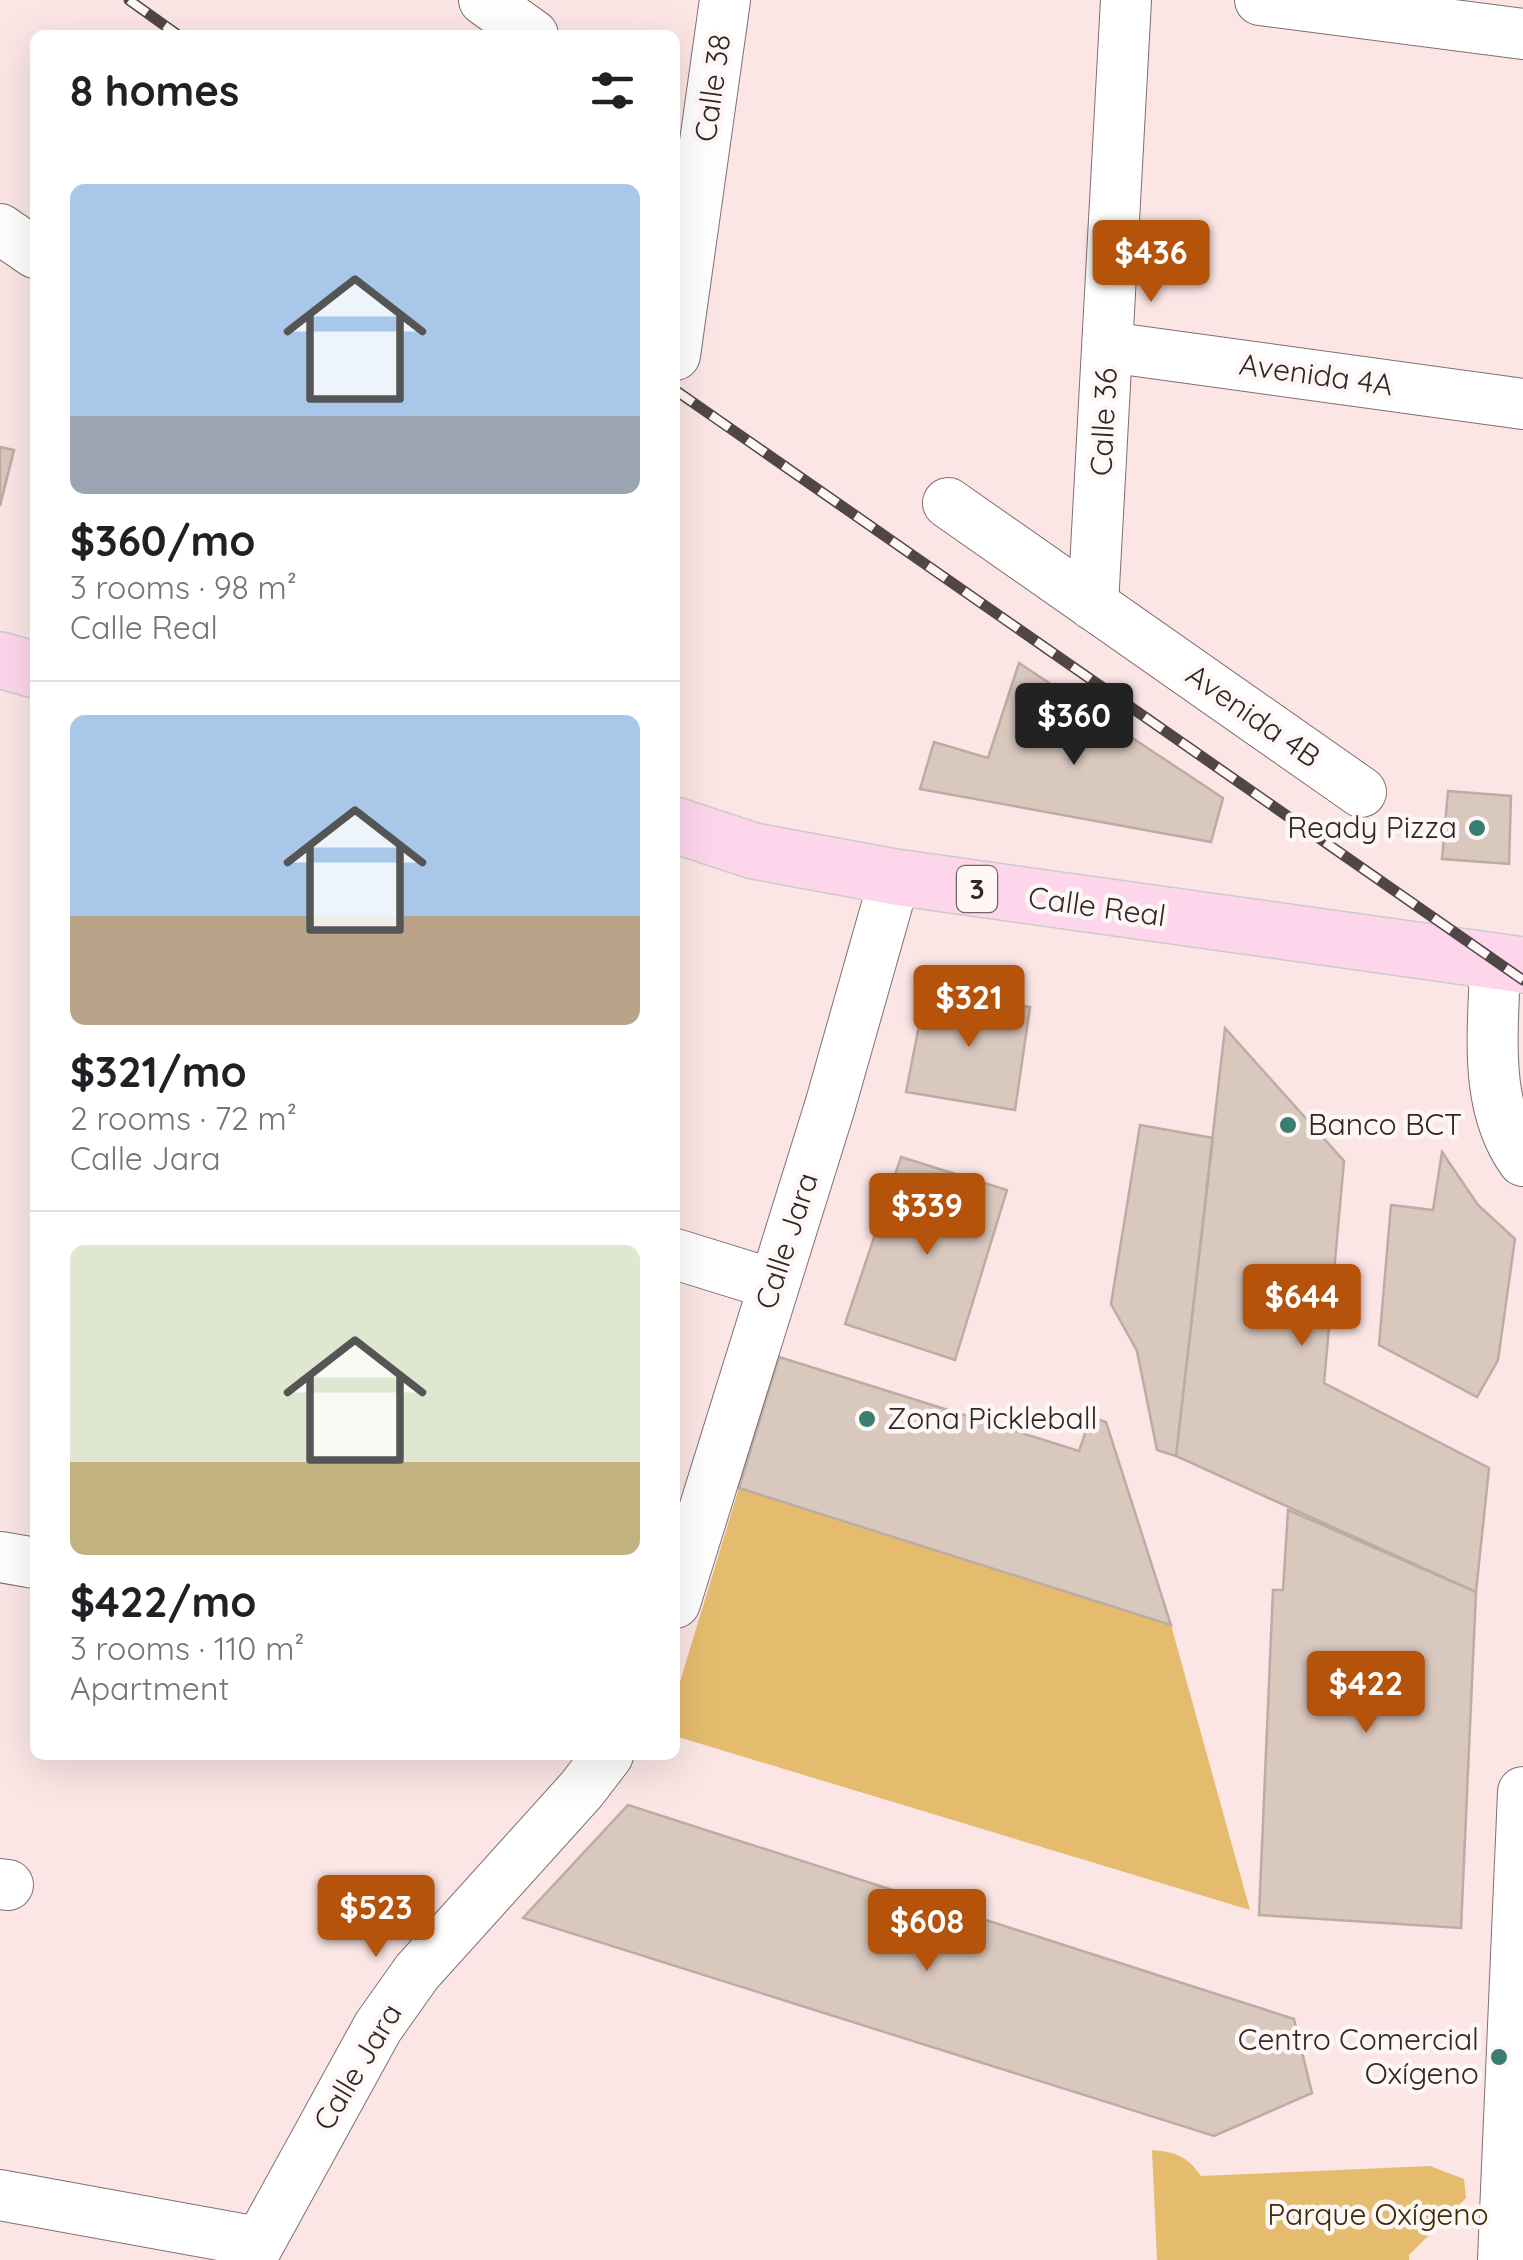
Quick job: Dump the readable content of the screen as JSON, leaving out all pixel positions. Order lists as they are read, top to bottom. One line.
{"streets":{"main road":["3","Calle Real"],"street":["Calle 38","Avenida 4A","Calle 36","Avenida 4B","Calle Jara"]},"crossings":[["Avenida 4A","Calle 36"],["Calle 36","Avenida 4B"],["Calle Real","Calle Jara"]],"parks":["Parque Oxígeno"],"places":["Ready Pizza","Banco BCT","Zona Pickleball","Centro Comercial Oxígeno"],"page":{"heading":"8 homes","list":[{"name":"$360/mo","note":"3 rooms · 98 m² · Calle Real"},{"name":"$321/mo","note":"2 rooms · 72 m² · Calle Jara"},{"name":"$422/mo","note":"3 rooms · 110 m² · Apartment"}],"price":["$436","$360","$321","$339","$644","$422","$523","$608"]}}
